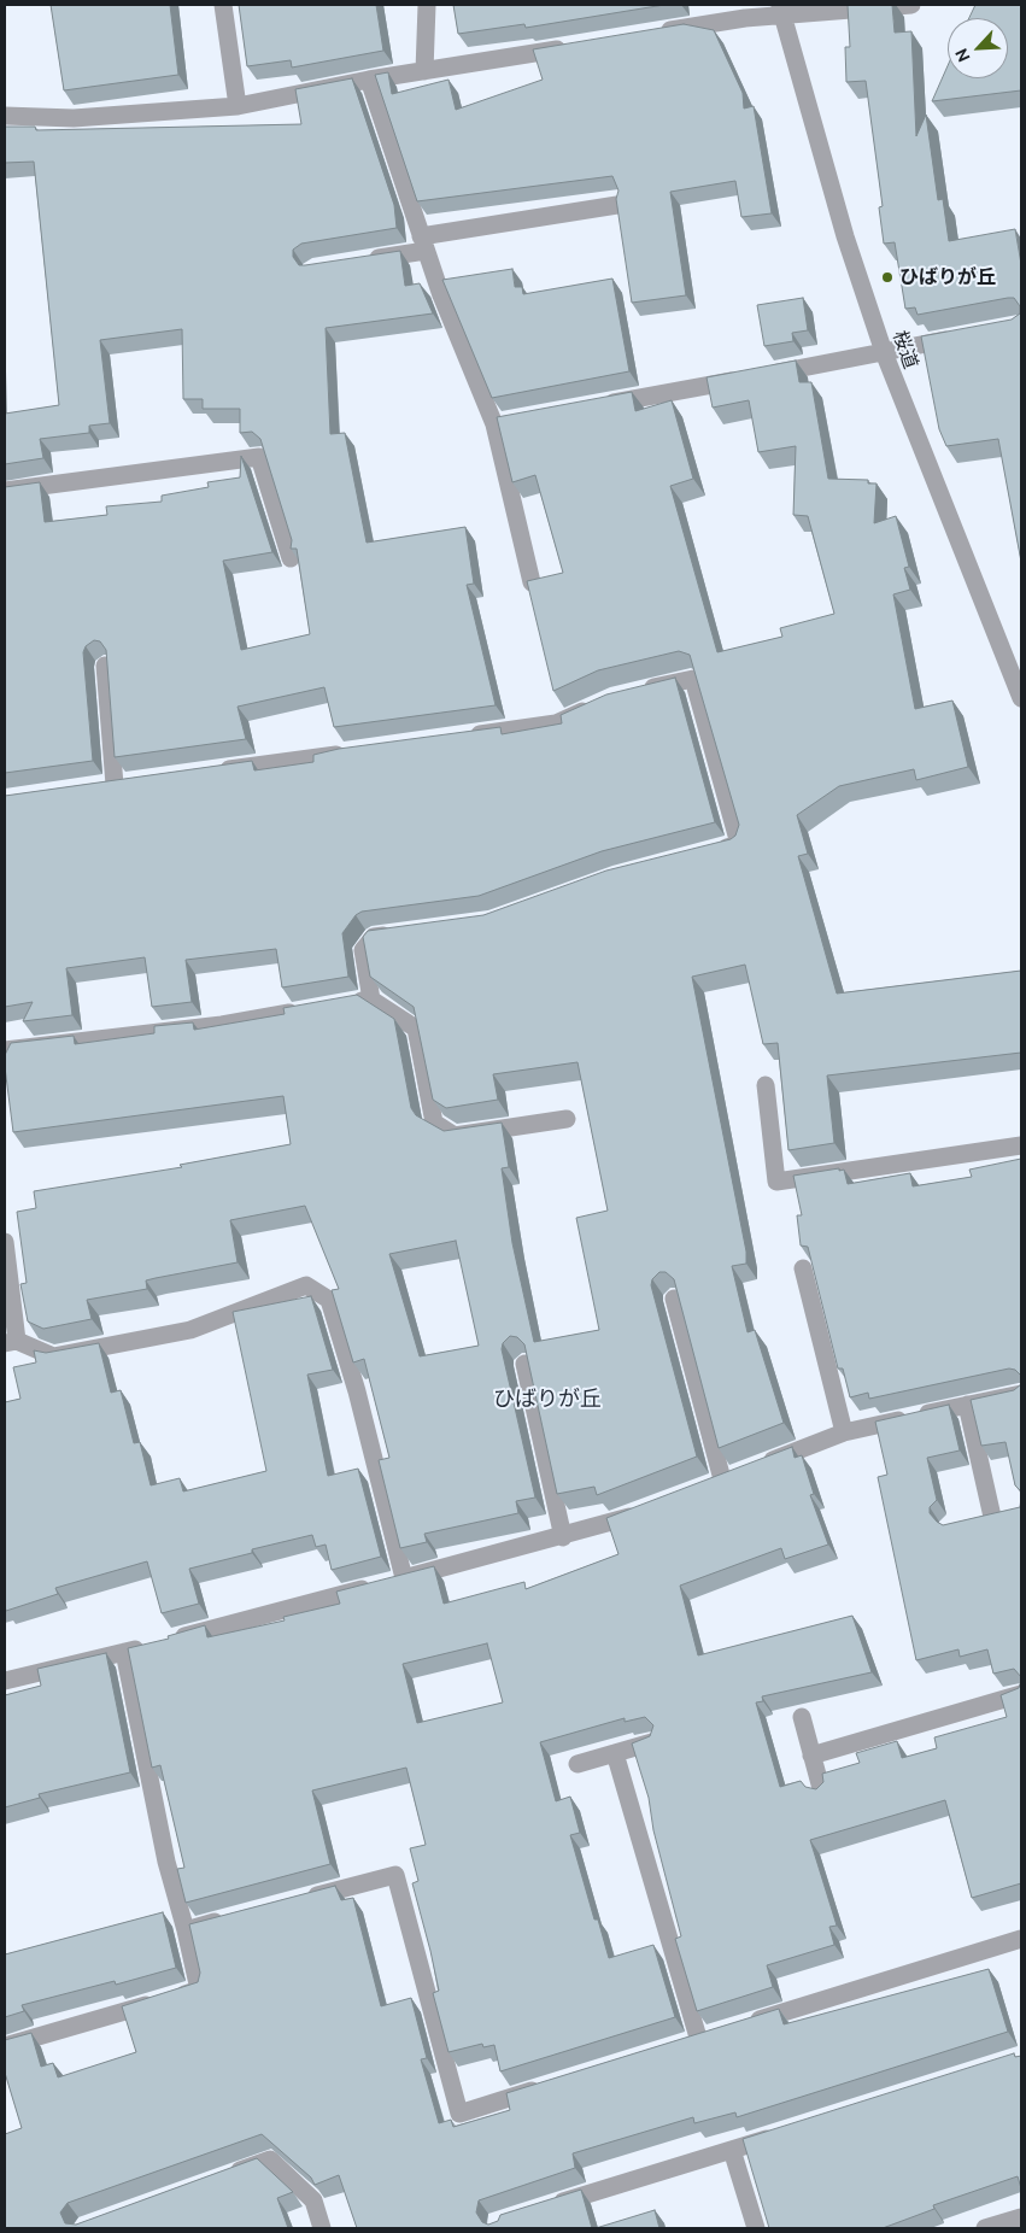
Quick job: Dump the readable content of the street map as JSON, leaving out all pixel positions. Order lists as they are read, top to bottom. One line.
{"streets":{"street":["桜道"]},"districts":["ひばりが丘"],"places":["ひばりが丘"],"north":"bottom left"}
